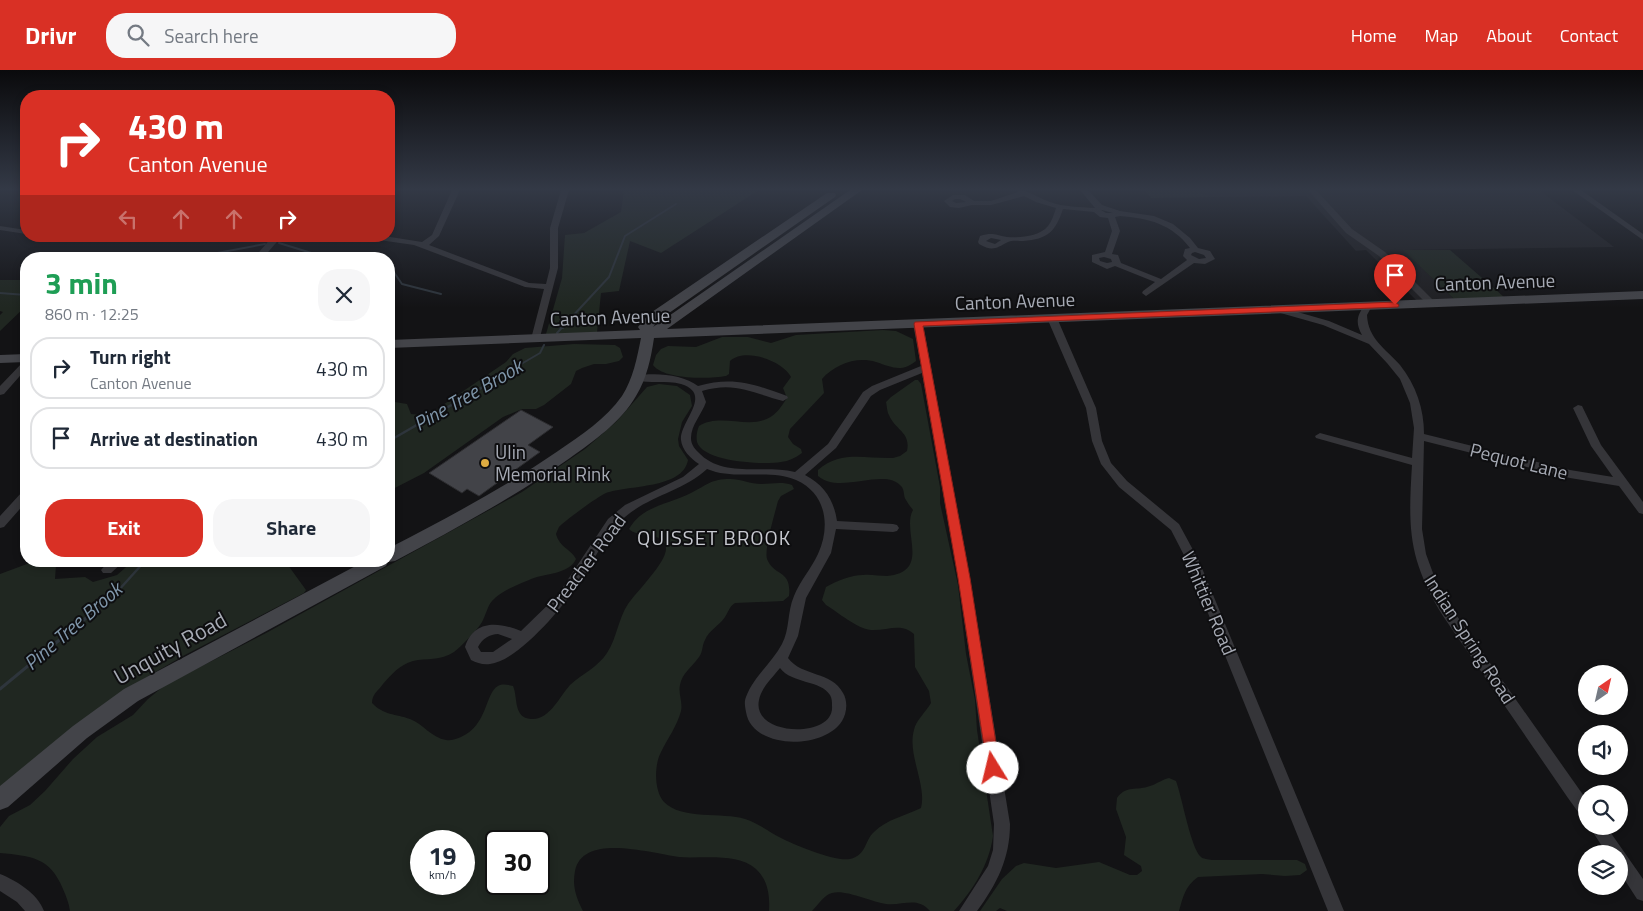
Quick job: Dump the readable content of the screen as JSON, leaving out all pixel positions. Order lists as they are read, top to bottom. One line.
{"streets":{"main road":["Canton Avenue","Unquity Road"],"street":["Pequot Lane","Preacher Road","Whittier Road","Indian Spring Road"]},"crossings":[["Canton Avenue","Whittier Road"],["Canton Avenue","Indian Spring Road"],["Pequot Lane","Indian Spring Road"]],"districts":["QUISSET BROOK"],"water":["Pine Tree Brook"],"places":["Ulin Memorial Rink"],"north":"top right","page":{"header":"Drivr","search":"Search here","nav":["Home","Map","About","Contact"],"turn":["430 m","Canton Avenue"],"heading":["3 min","860 m · 12:25"],"list":[{"name":"Turn right","note":"Canton Avenue","value":"430 m"},{"name":"Arrive at destination","value":"430 m"}],"buttons":["Exit","Share"],"speed":"19 km/h","limit":"30"}}
